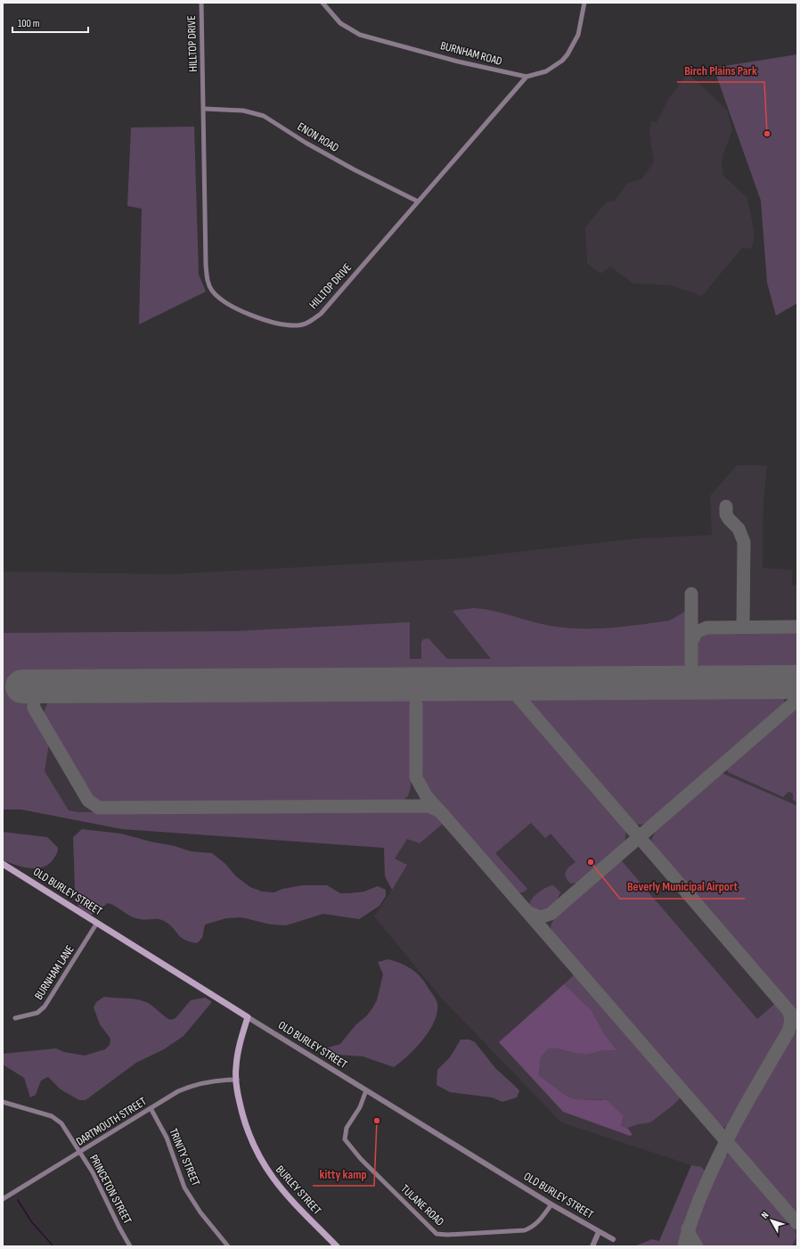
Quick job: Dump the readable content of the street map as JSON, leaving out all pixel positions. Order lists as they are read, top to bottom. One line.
{"streets":{"main road":["OLD BURLEY STREET","BURLEY STREET"],"street":["HILLTOP DRIVE","BURNHAM ROAD","ENON ROAD","BURNHAM LANE","DARTMOUTH STREET","TRINITY STREET","PRINCETON STREET","TULANE ROAD"]},"crossings":[["HILLTOP DRIVE","BURNHAM ROAD"],["HILLTOP DRIVE","ENON ROAD"],["OLD BURLEY STREET","BURNHAM LANE"],["OLD BURLEY STREET","BURLEY STREET"],["OLD BURLEY STREET","TULANE ROAD"],["DARTMOUTH STREET","TRINITY STREET"],["DARTMOUTH STREET","PRINCETON STREET"],["DARTMOUTH STREET","BURLEY STREET"]],"places":["Birch Plains Park","Beverly Municipal Airport","kitty kamp"],"scale_bar":"100 m","north":"top left"}
